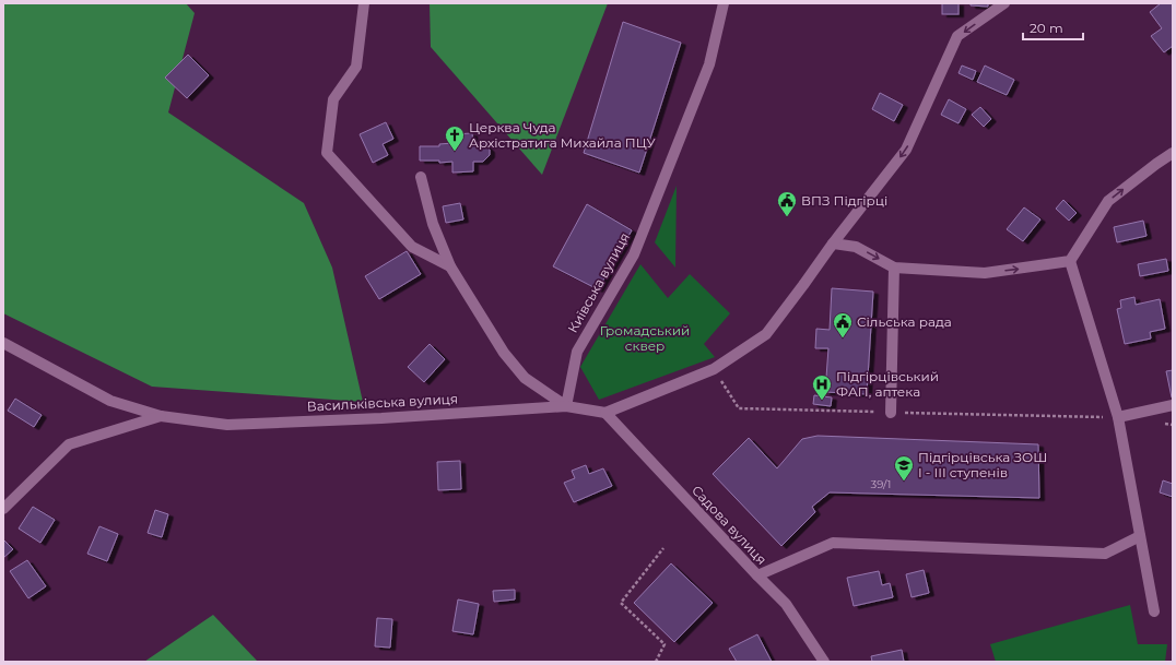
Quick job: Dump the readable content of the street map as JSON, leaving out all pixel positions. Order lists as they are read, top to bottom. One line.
{"streets":{"street":["Київська вулиця","Васильківська вулиця","Садова вулиця"]},"crossings":[["Київська вулиця","Васильківська вулиця"],["Васильківська вулиця","Садова вулиця"]],"parks":["Громадський сквер"],"places":{"church":["Церква Чуда Архістратига Михайла ПЦУ"],"public building":["ВПЗ Підгірці","Сільська рада"],"hospital":["Підгірцівський ФАП, аптека"],"school or university":["Підгірцівська ЗОШ І - ІІІ ступенів"]},"house_numbers":["39/1"],"scale_bar":"20 m"}
